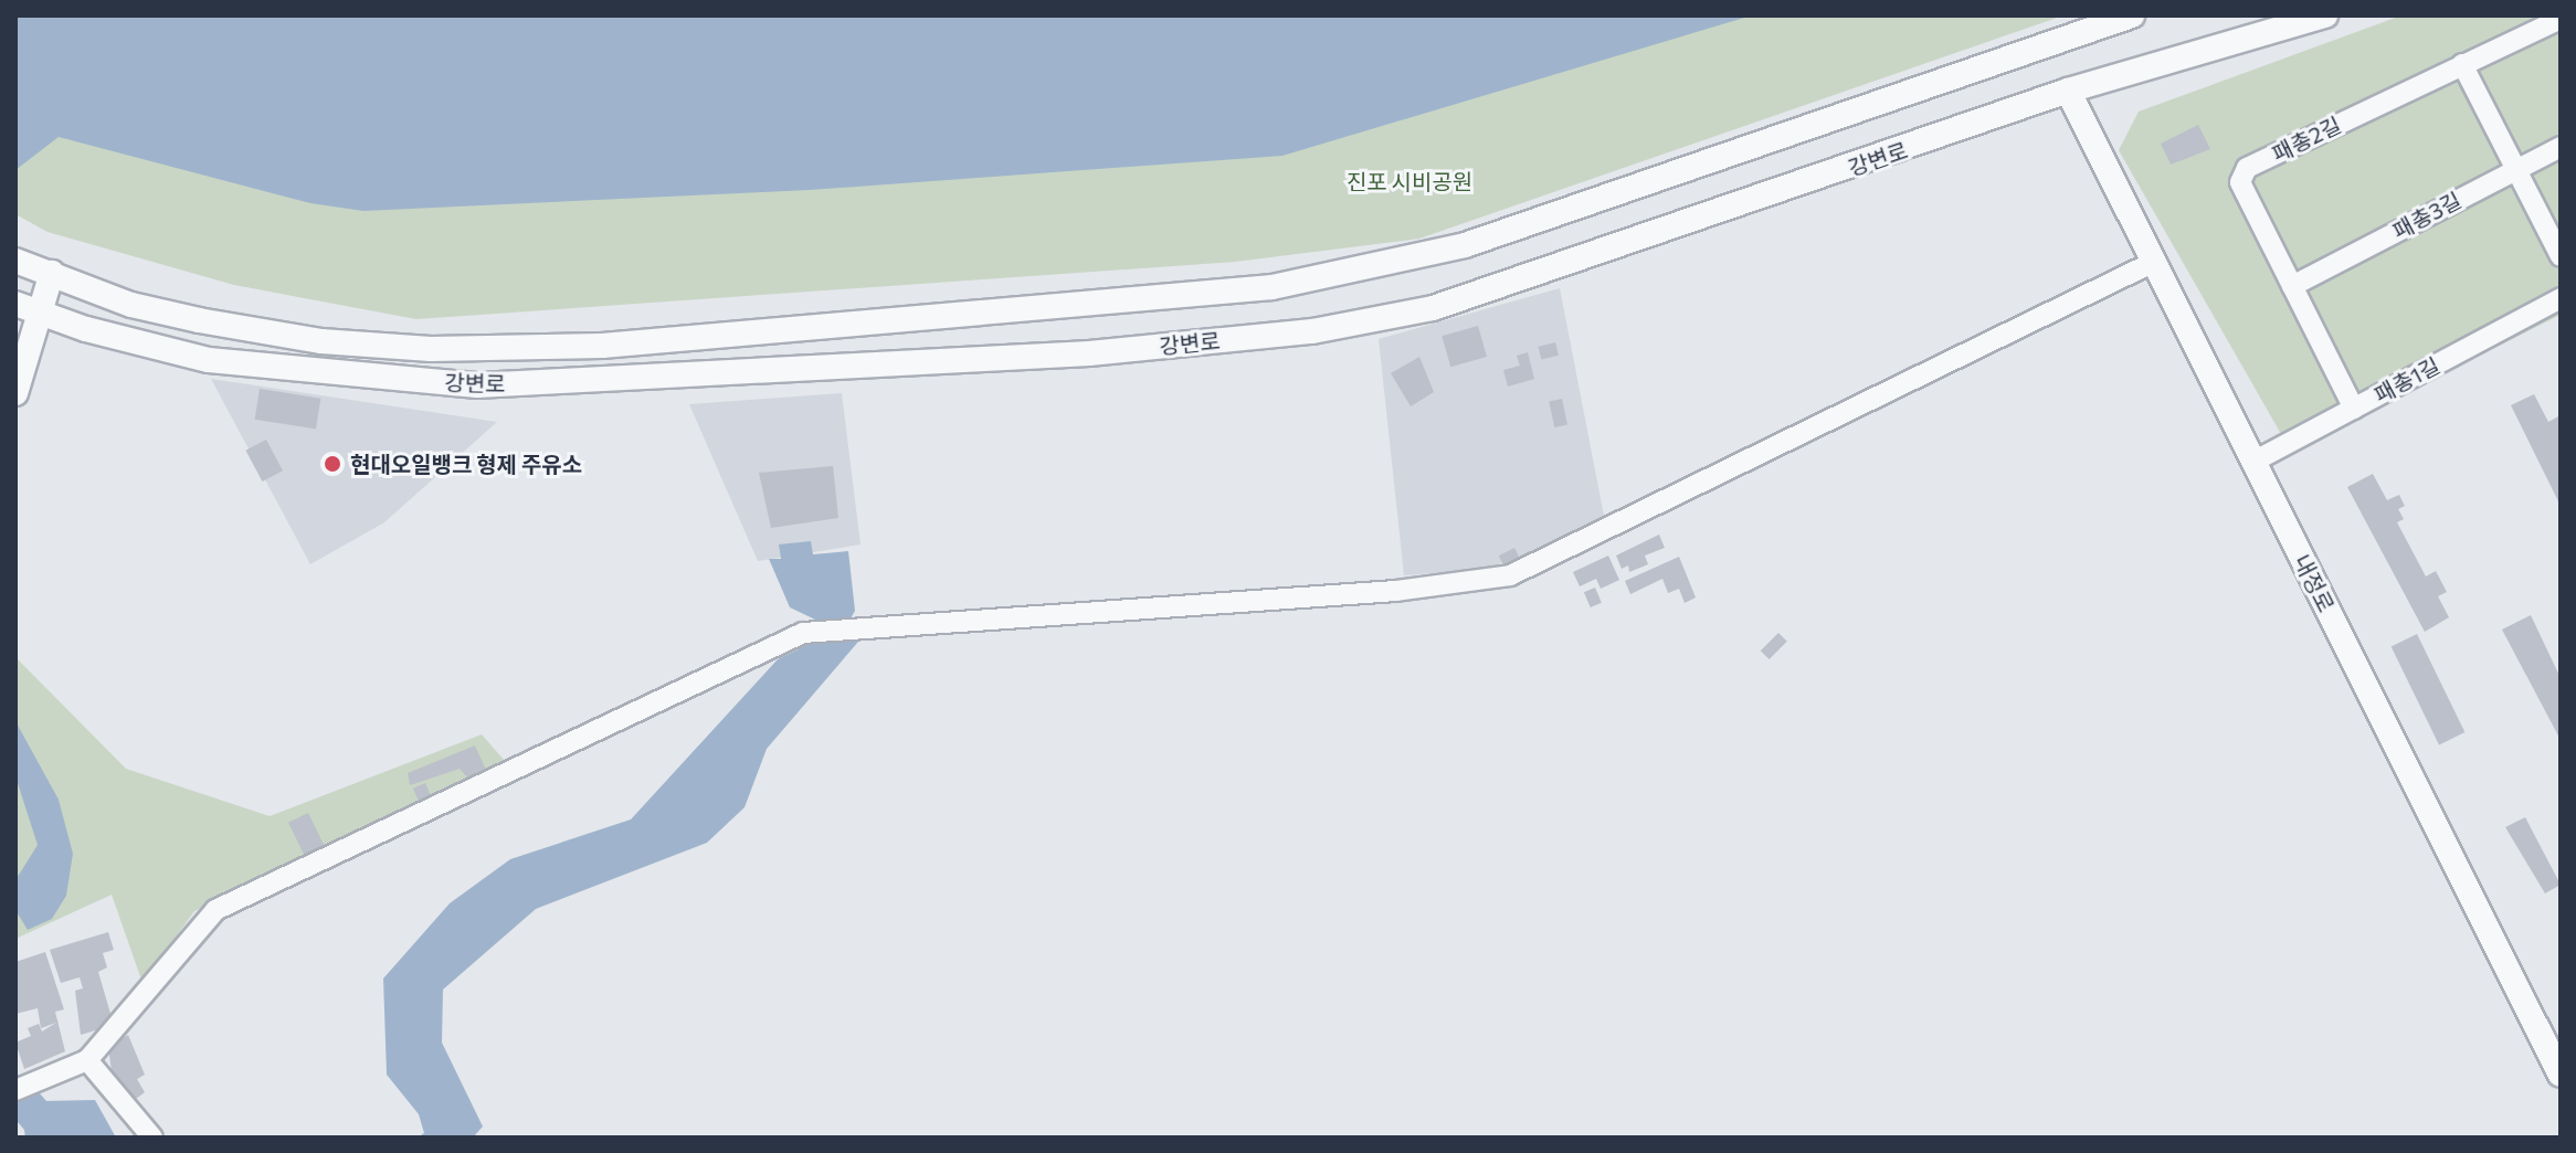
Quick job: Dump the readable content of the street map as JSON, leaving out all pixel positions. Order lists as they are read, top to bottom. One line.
{"streets":{"street":["패총2길","강변로","패총3길","패총1길","내정로"]},"crossings":[["패총2길","패총3길"],["패총2길","패총1길"],["강변로","내정로"],["패총1길","내정로"]],"parks":["진포 시비공원"],"places":["현대오일뱅크 형제 주유소"]}
